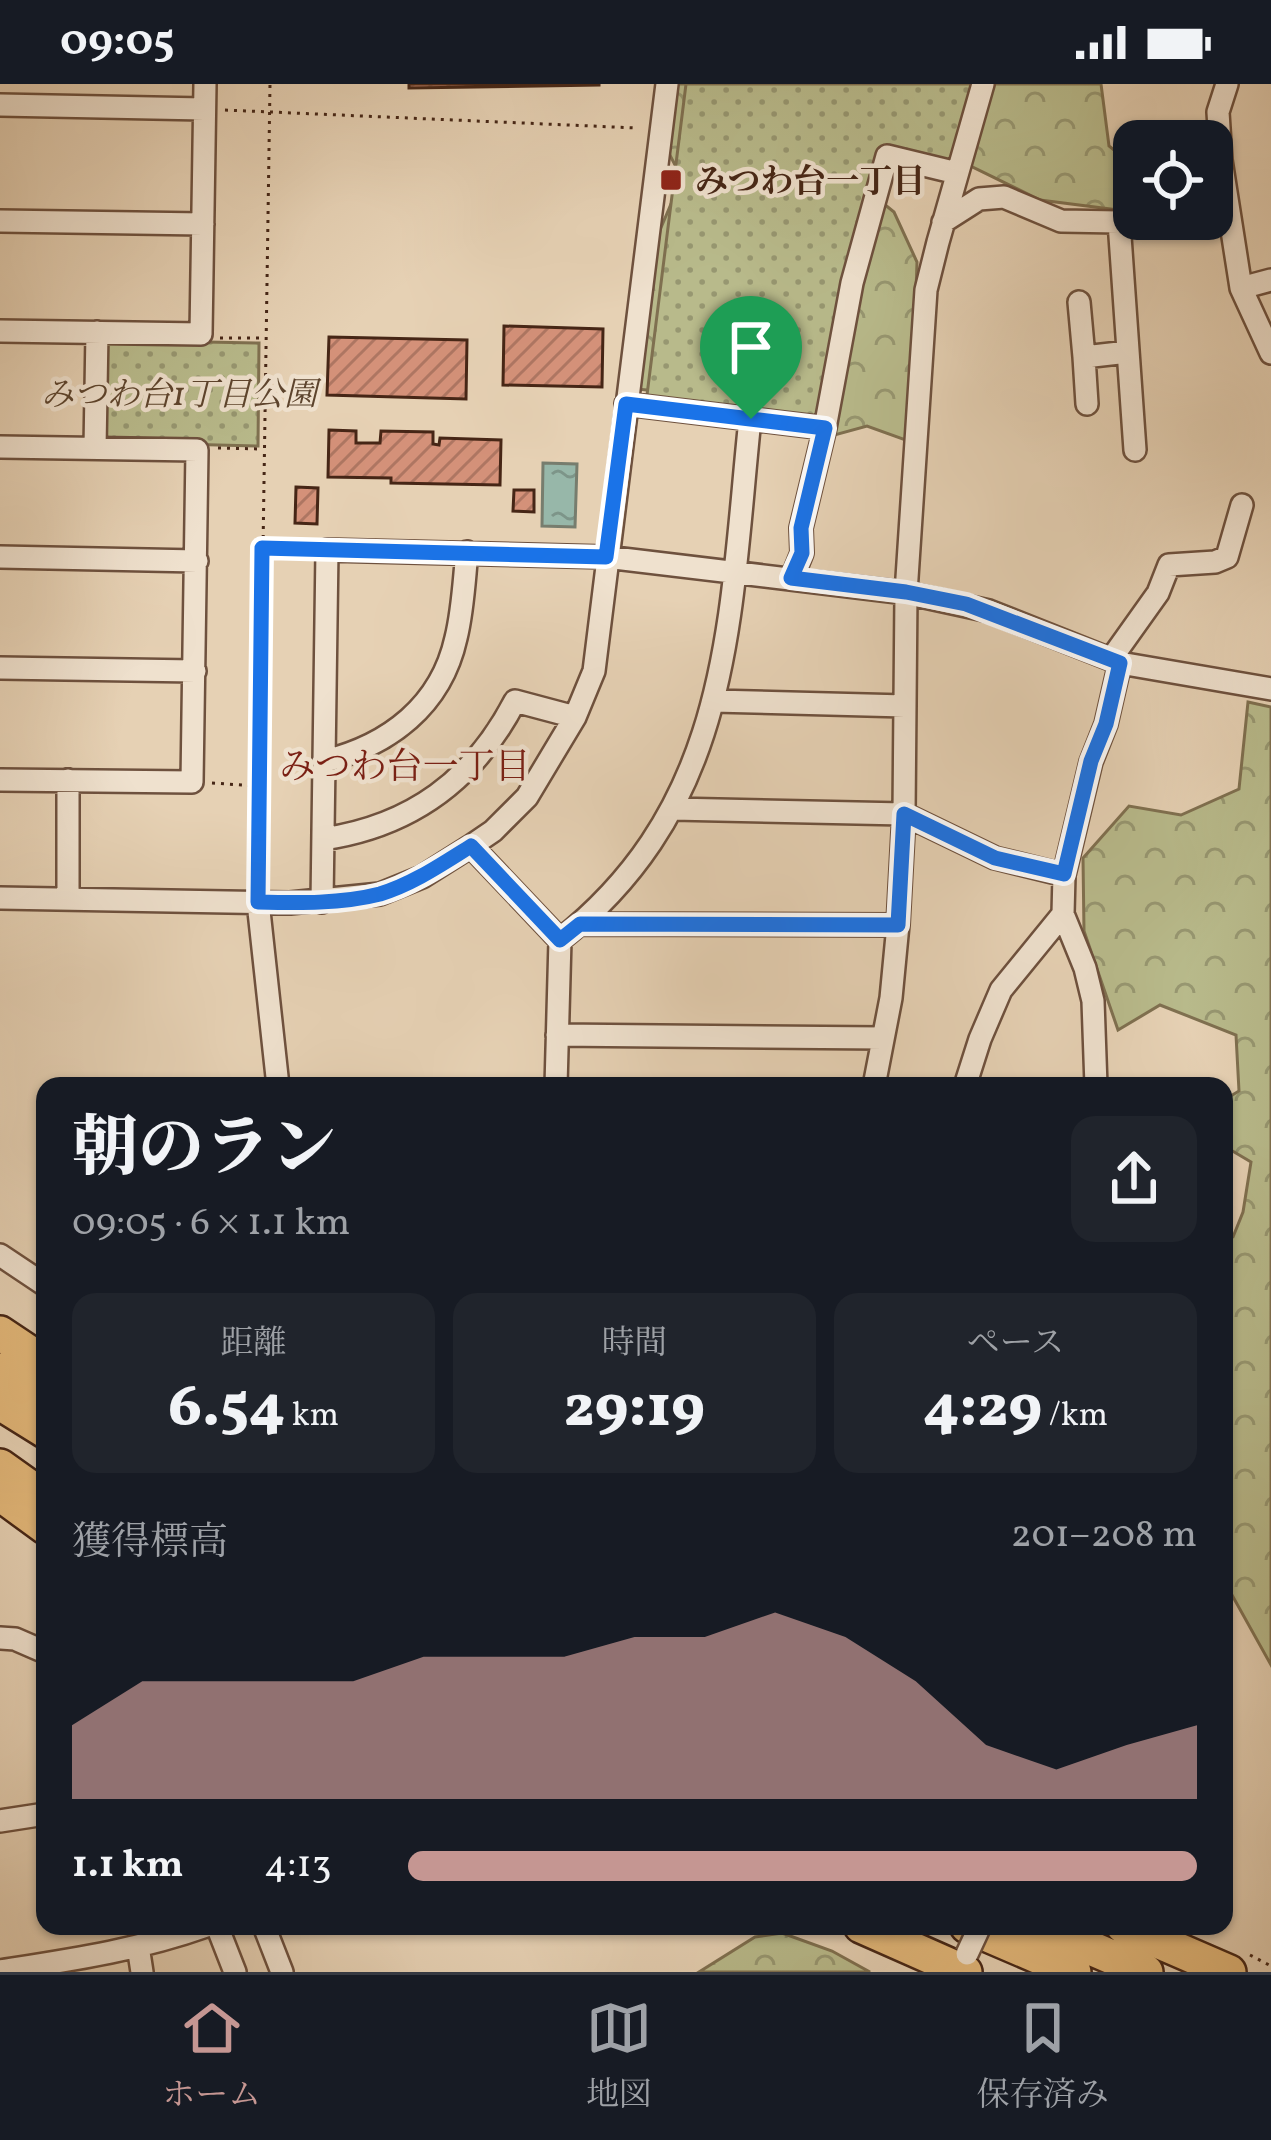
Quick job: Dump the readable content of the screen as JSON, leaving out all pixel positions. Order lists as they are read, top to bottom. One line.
{"districts":["みつわ台一丁目"],"parks":["みつわ台1丁目公園"],"places":{"transit":["みつわ台一丁目"]},"page":{"status":"09:05","heading":["朝のラン","09:05 · 6 × 1.1 km"],"stats":[["距離","6.54 km"],["時間","29:19"],["ペース","4:29 /km"]],"chart":["獲得標高","201–208 m"],"list":[{"name":"1.1 km","note":"4:13"}],"tabs":["ホーム","地図","保存済み"]}}
